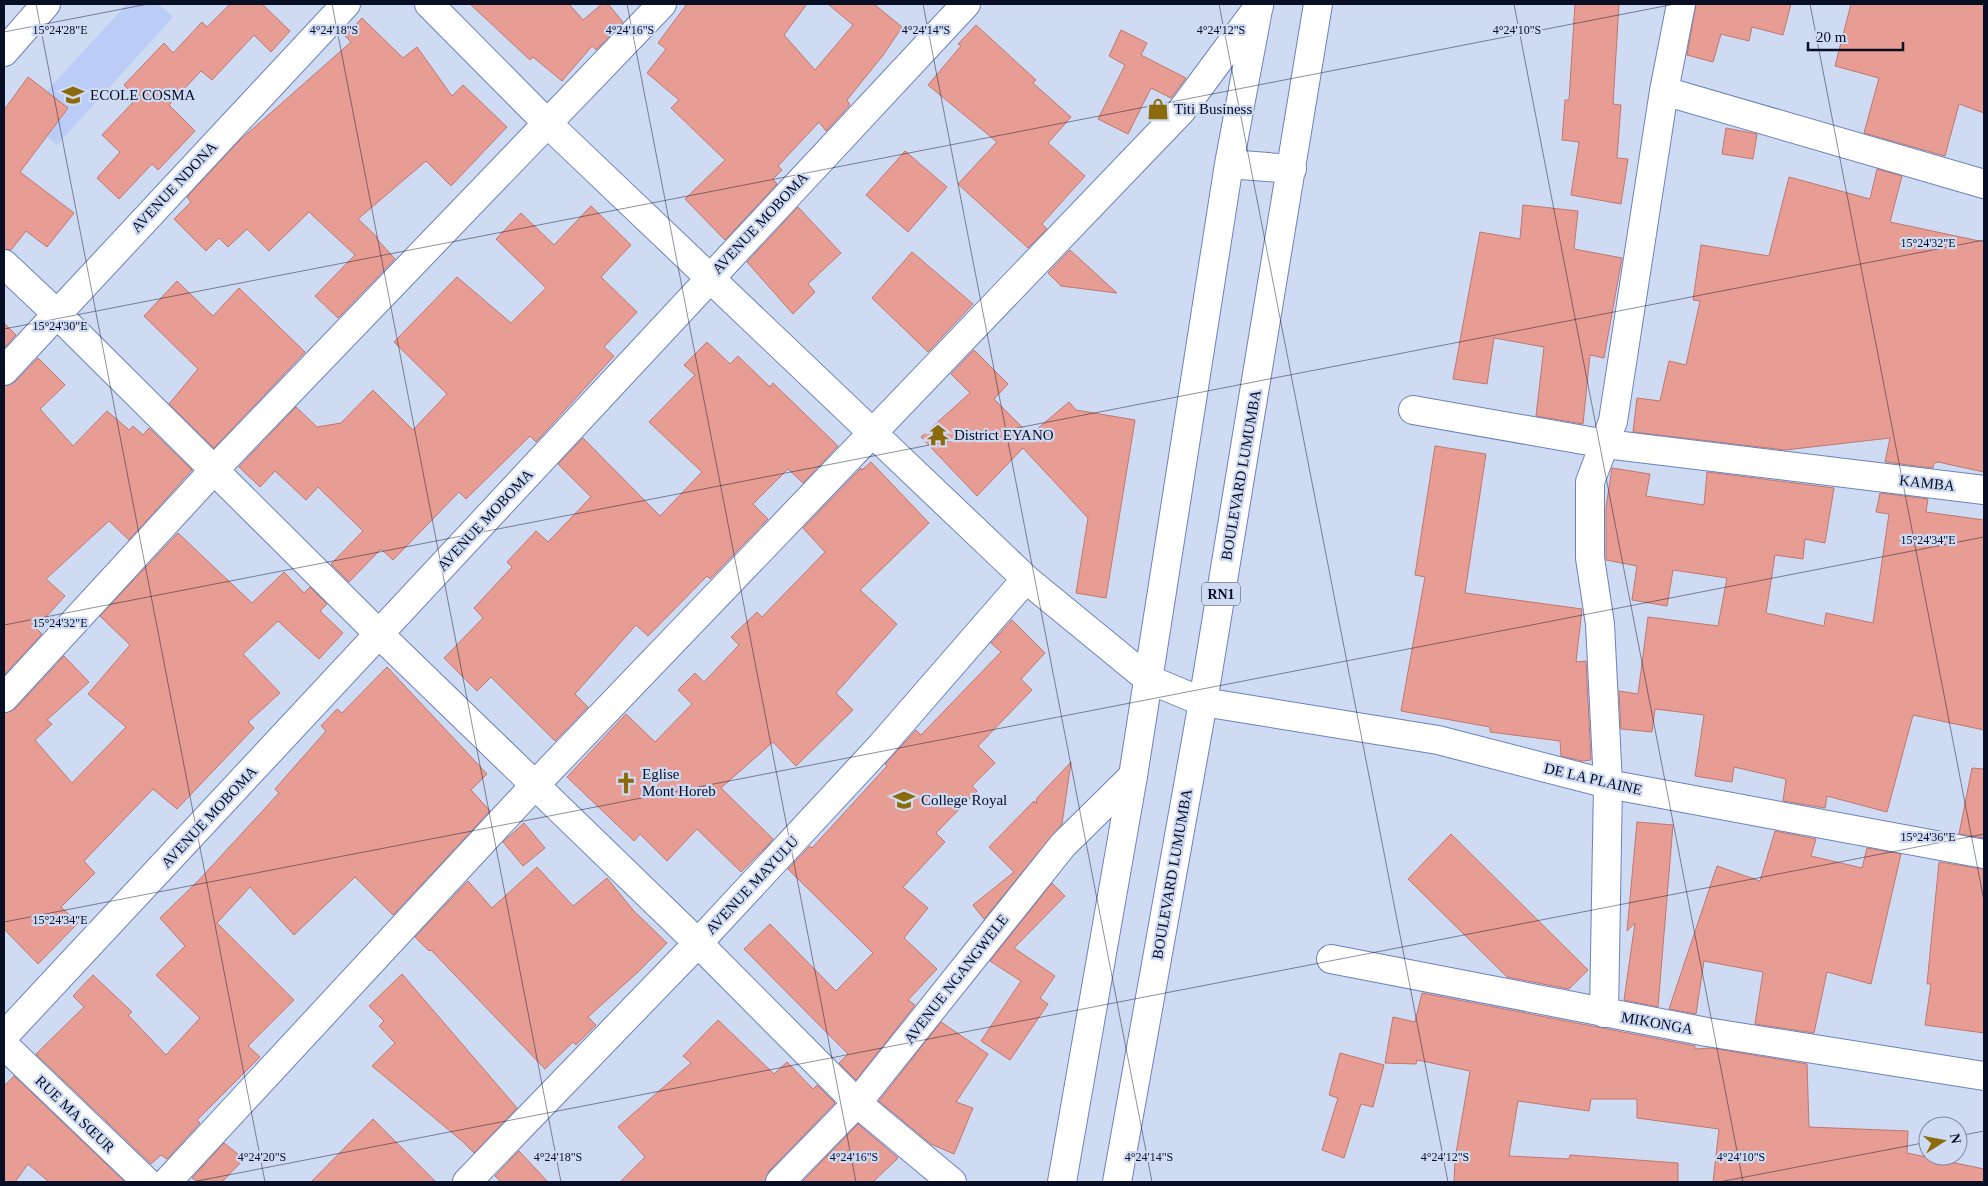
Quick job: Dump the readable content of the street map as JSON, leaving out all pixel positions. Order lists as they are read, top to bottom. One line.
{"streets":{"main road":["AVENUE NDONA","AVENUE MOBOMA","BOULEVARD LUMUMBA","KAMBA","RN1","DE LA PLAINE","AVENUE MAYULU","AVENUE NGANGWELE","MIKONGA","RUE MA SŒUR"]},"crossings":[["AVENUE MOBOMA","DE LA PLAINE"],["BOULEVARD LUMUMBA","DE LA PLAINE"],["DE LA PLAINE","AVENUE MAYULU"]],"places":{"school or university":["ECOLE COSMA","College Royal"],"shop":["Titi Business"],"temple":["District EYANO"],"church":["Eglise Mont Horeb"]},"scale_bar":"20 m","north":"right","coordinates":["15°24'28\"E","4°24'18\"S","4°24'16\"S","4°24'14\"S","4°24'12\"S","4°24'10\"S","15°24'32\"E","15°24'30\"E","15°24'34\"E","15°24'36\"E","4°24'20\"S"]}
